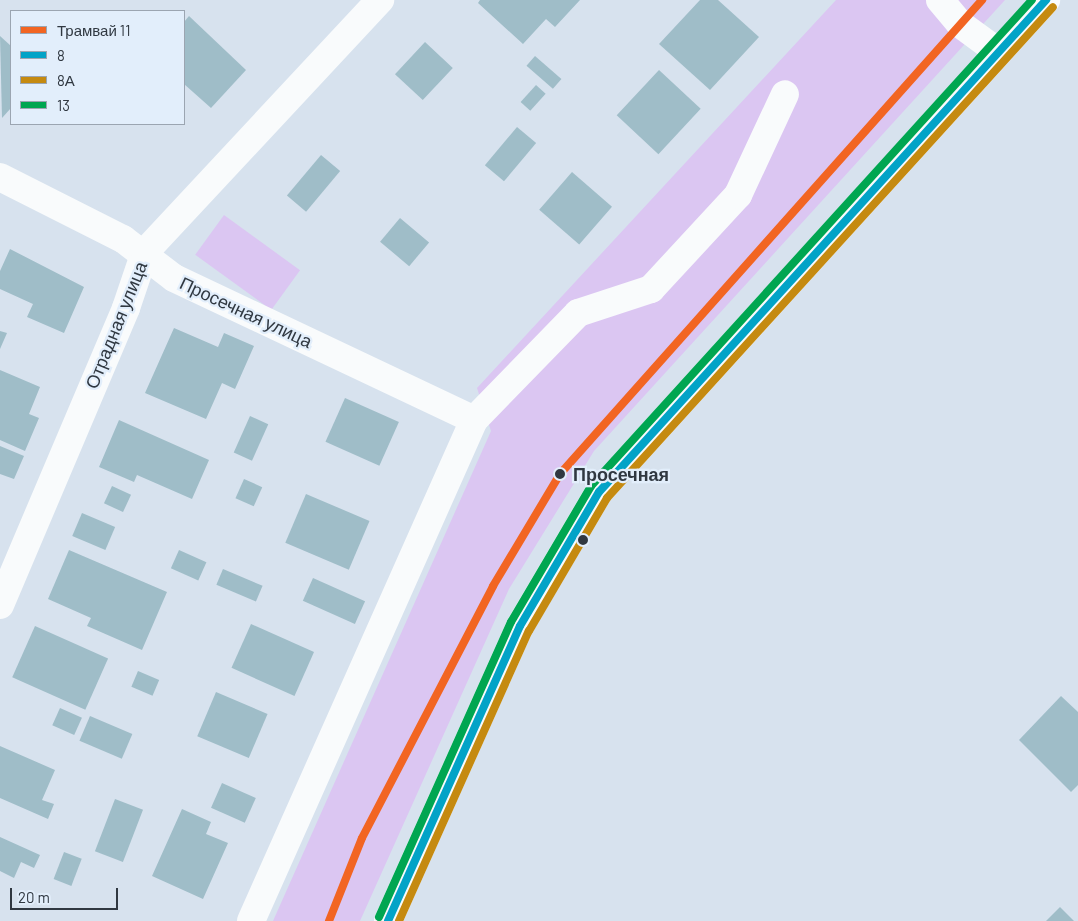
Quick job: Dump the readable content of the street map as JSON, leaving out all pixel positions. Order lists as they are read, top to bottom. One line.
{"streets":{"street":["Просечная улица","Отрадная улица"]},"crossings":[["Просечная улица","Отрадная улица"]],"places":["Просечная"],"lines":["tram line 11","transit line 8","transit line 13","transit line 8А"],"legend":["Трамвай 11","8","8А","13"],"scale_bar":"20 m"}
